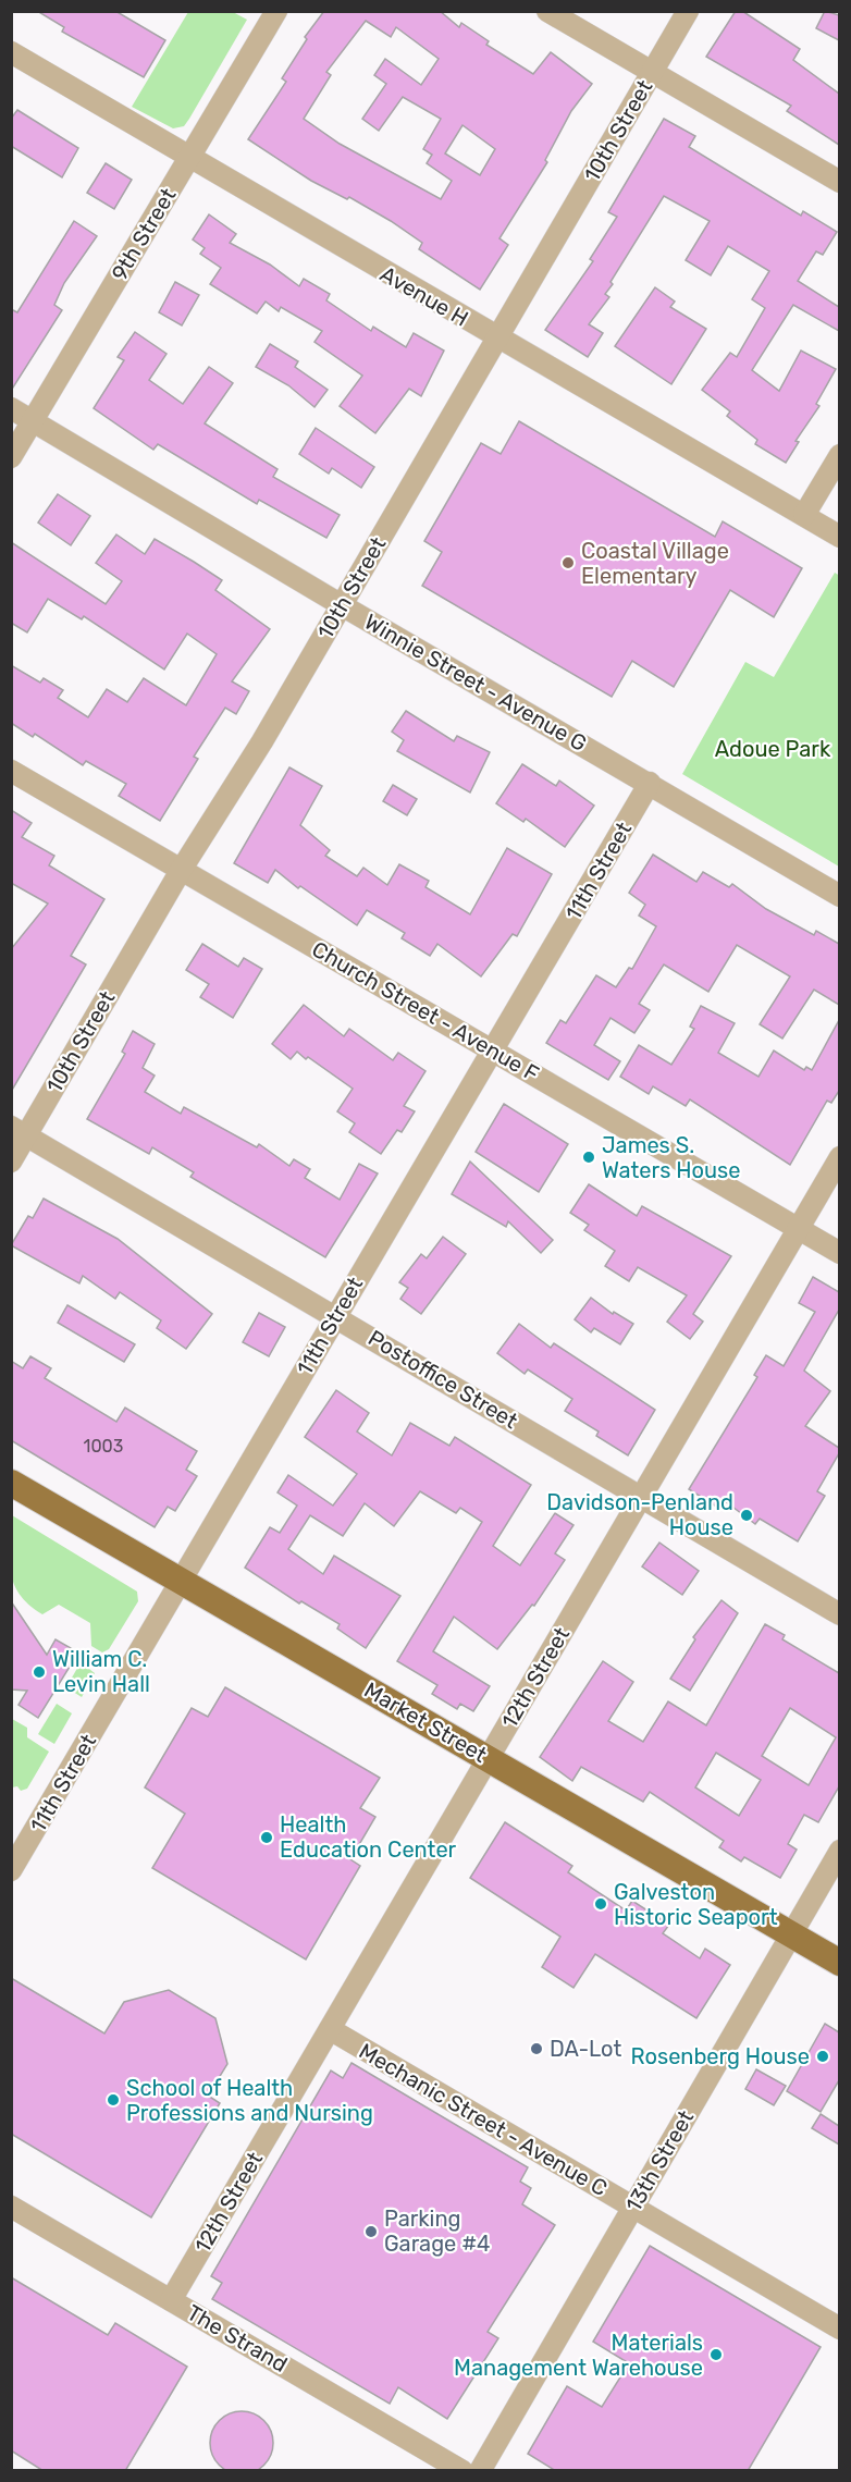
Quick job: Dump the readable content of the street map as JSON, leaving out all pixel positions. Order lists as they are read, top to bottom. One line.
{"streets":{"main road":["Market Street"],"street":["10th Street","9th Street","Avenue H","Winnie Street - Avenue G","11th Street","Church Street - Avenue F","Postoffice Street","12th Street","Mechanic Street - Avenue C","13th Street","The Strand"]},"crossings":[["10th Street","Avenue H"],["10th Street","Winnie Street - Avenue G"],["10th Street","Church Street - Avenue F"],["10th Street","Postoffice Street"],["9th Street","Avenue H"],["9th Street","Winnie Street - Avenue G"],["Winnie Street - Avenue G","11th Street"],["11th Street","Church Street - Avenue F"],["11th Street","Postoffice Street"],["11th Street","Market Street"],["Church Street - Avenue F","12th Street"],["Postoffice Street","12th Street"],["12th Street","Market Street"],["12th Street","Mechanic Street - Avenue C"],["12th Street","The Strand"],["Market Street","13th Street"],["Mechanic Street - Avenue C","13th Street"]],"parks":["Adoue Park"],"places":["Coastal Village Elementary","James S. Waters House","Davidson-Penland House","William C. Levin Hall","Health Education Center","Galveston Historic Seaport","DA-Lot","Rosenberg House","School of Health Professions and Nursing","Parking Garage #4","Materials Management Warehouse"],"house_numbers":["1003"]}
